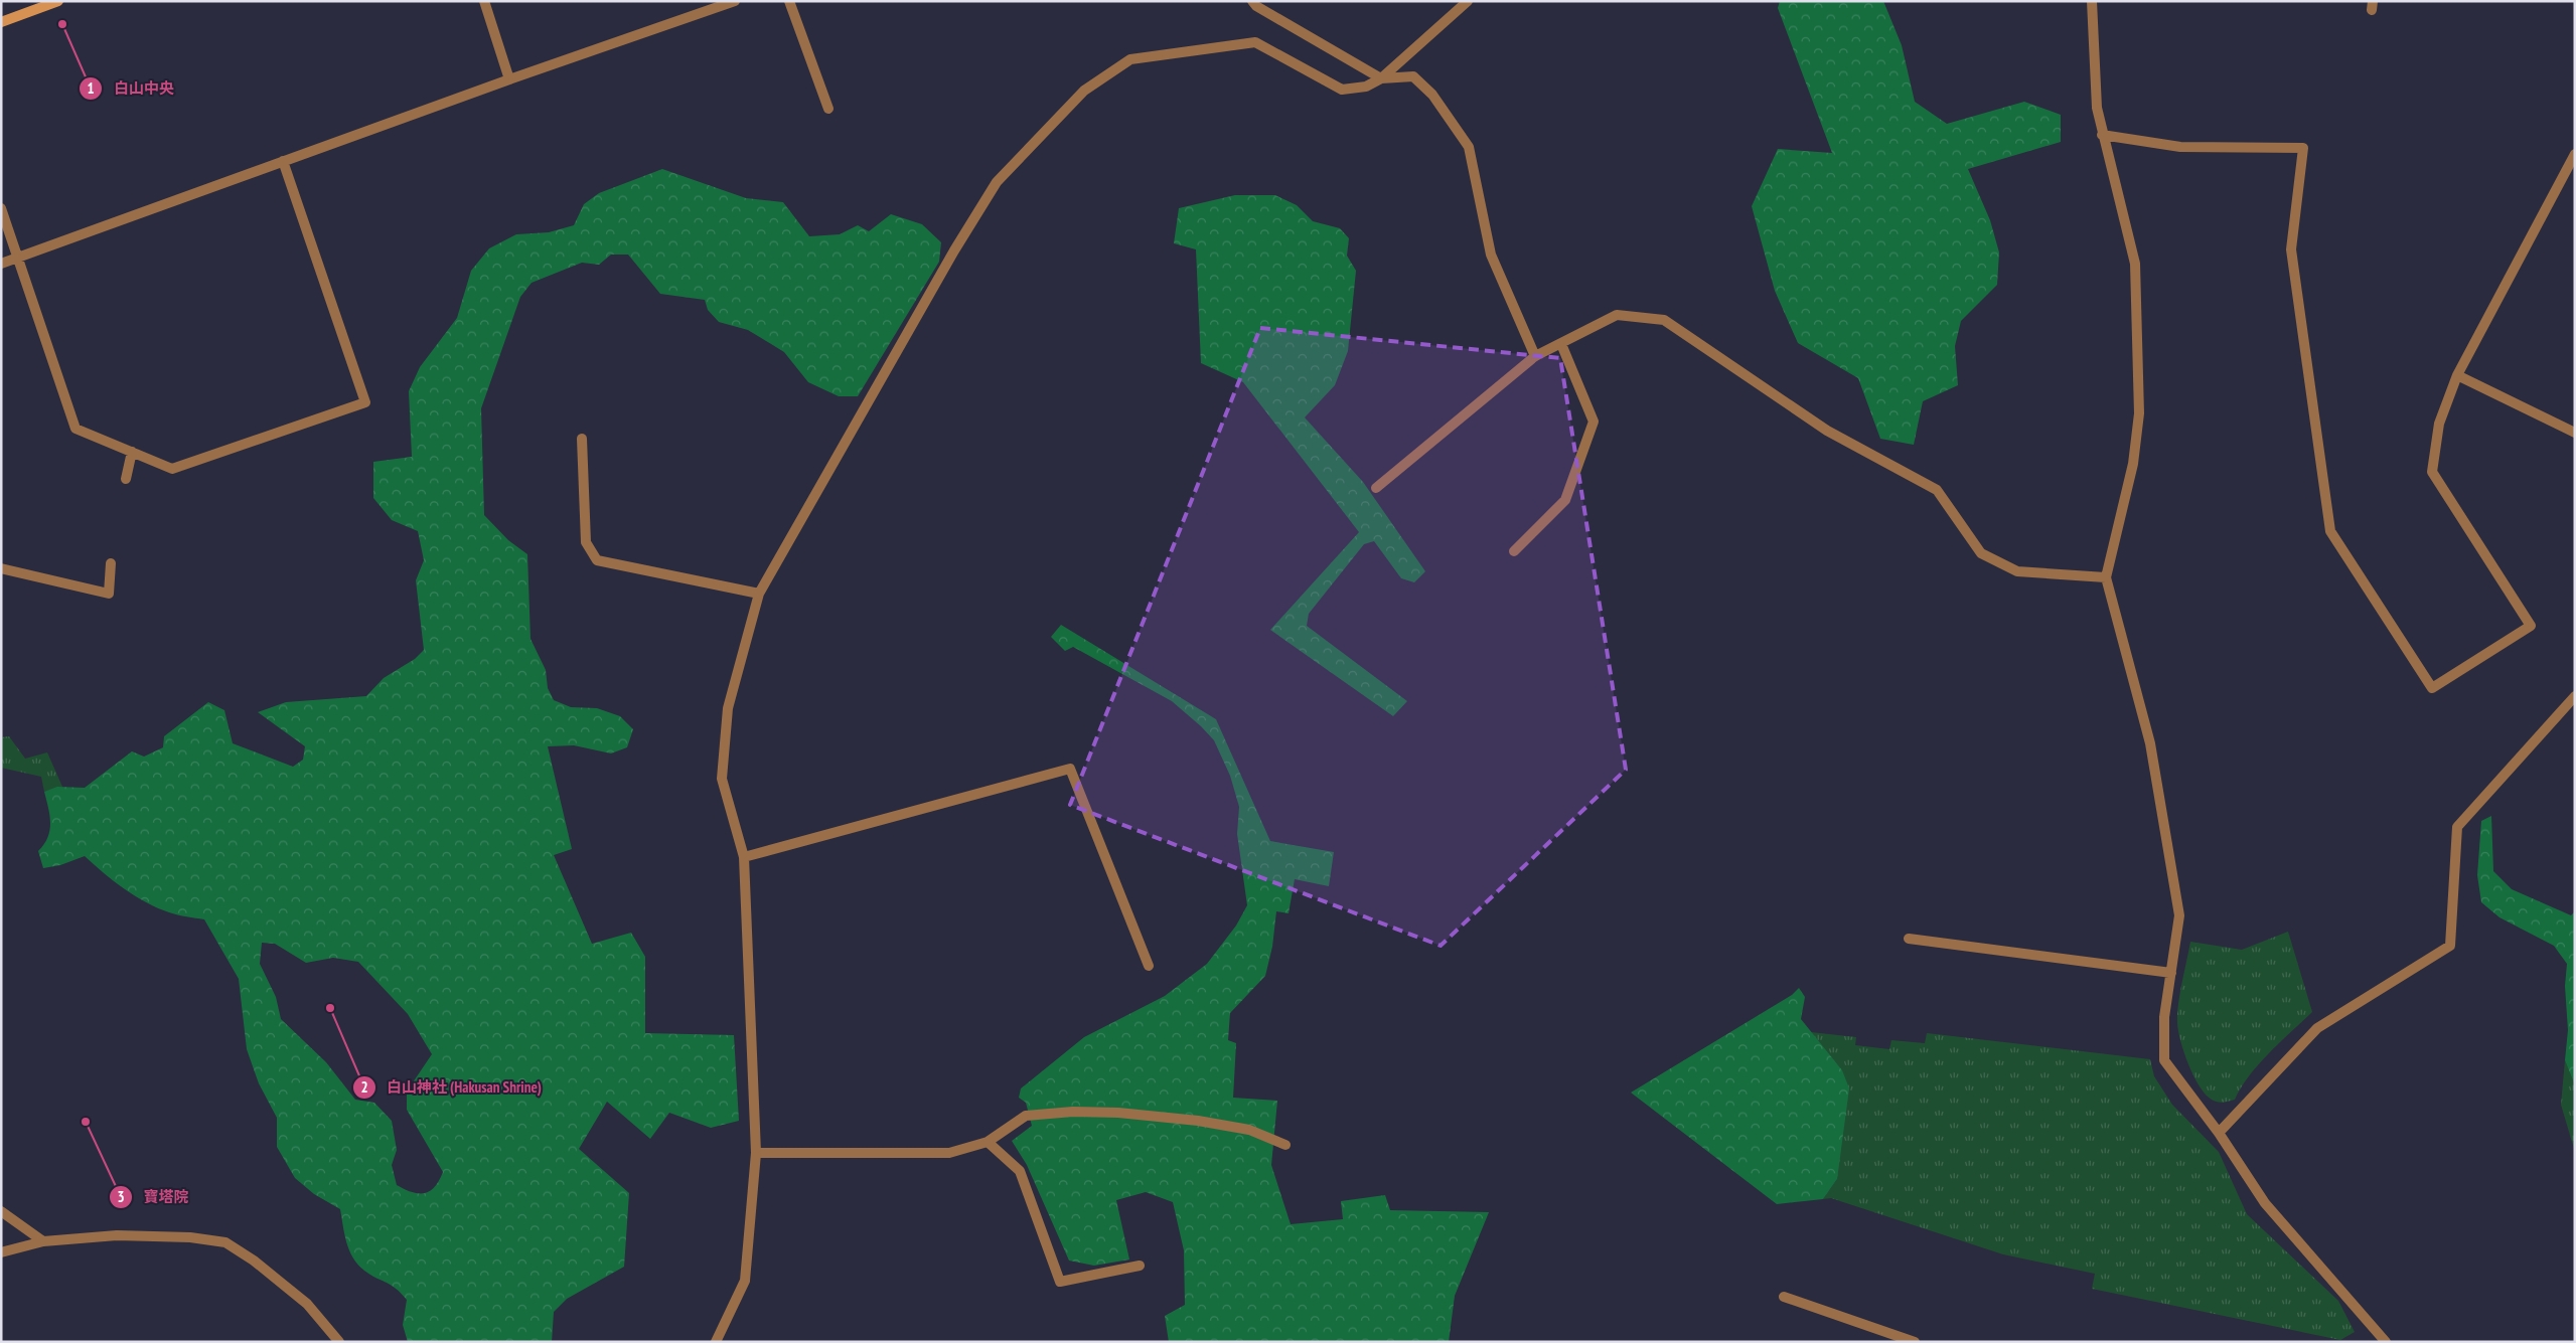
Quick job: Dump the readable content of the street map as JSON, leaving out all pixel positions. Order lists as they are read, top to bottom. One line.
{"places":["白山中央","白山神社 (Hakusan Shrine)","寶塔院"]}
